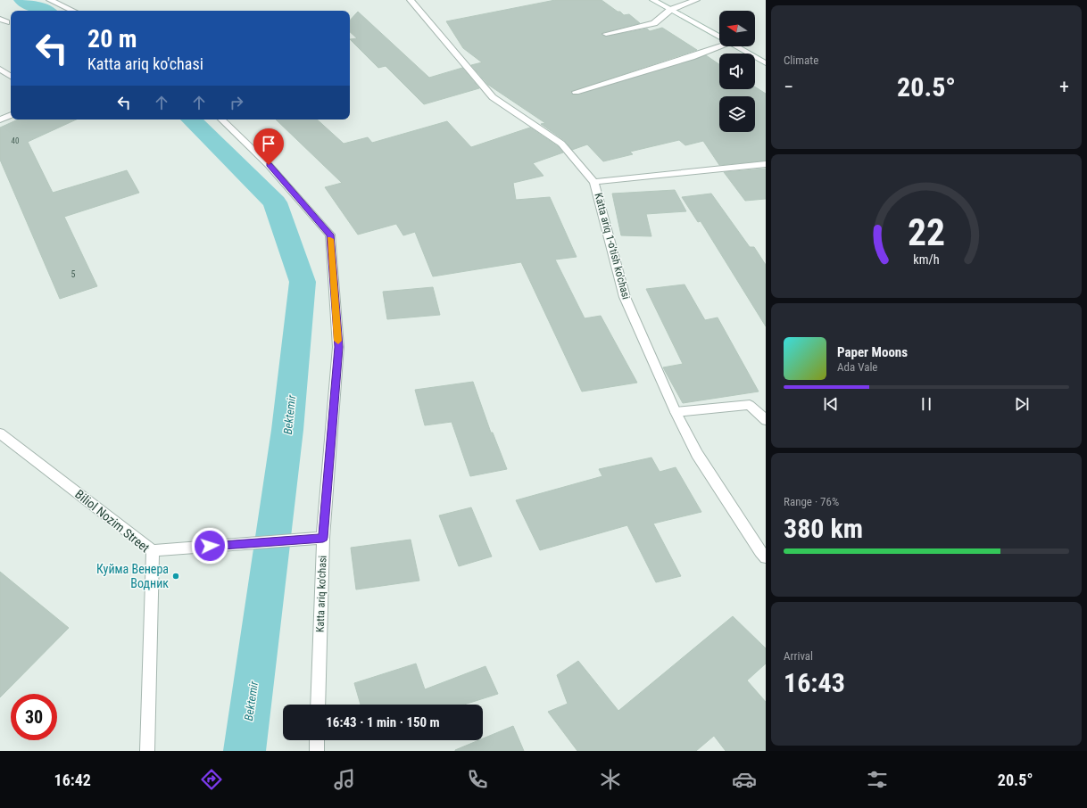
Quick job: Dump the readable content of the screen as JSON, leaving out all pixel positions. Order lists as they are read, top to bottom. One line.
{"streets":{"street":["Katta ariq 1-o'tish ko'chasi","Biliol Nozim Street","Katta ariq ko'chasi"]},"water":["Bektemir"],"places":["Куйма Венера Водник"],"house_numbers":["40","5"],"north":"left","page":{"tile":["Climate",["Range · 76%","380 km"],["Arrival","16:43"]],"turn":["20 m","Katta ariq ko'chasi"],"heat":["−","20.5°","+"],"song":["Paper Moons","Ada Vale"],"limit":"30","trip":"16:43 · 1 min · 150 m","tabs":["16:42","20.5°"],"gauge":["22","km/h"]}}
